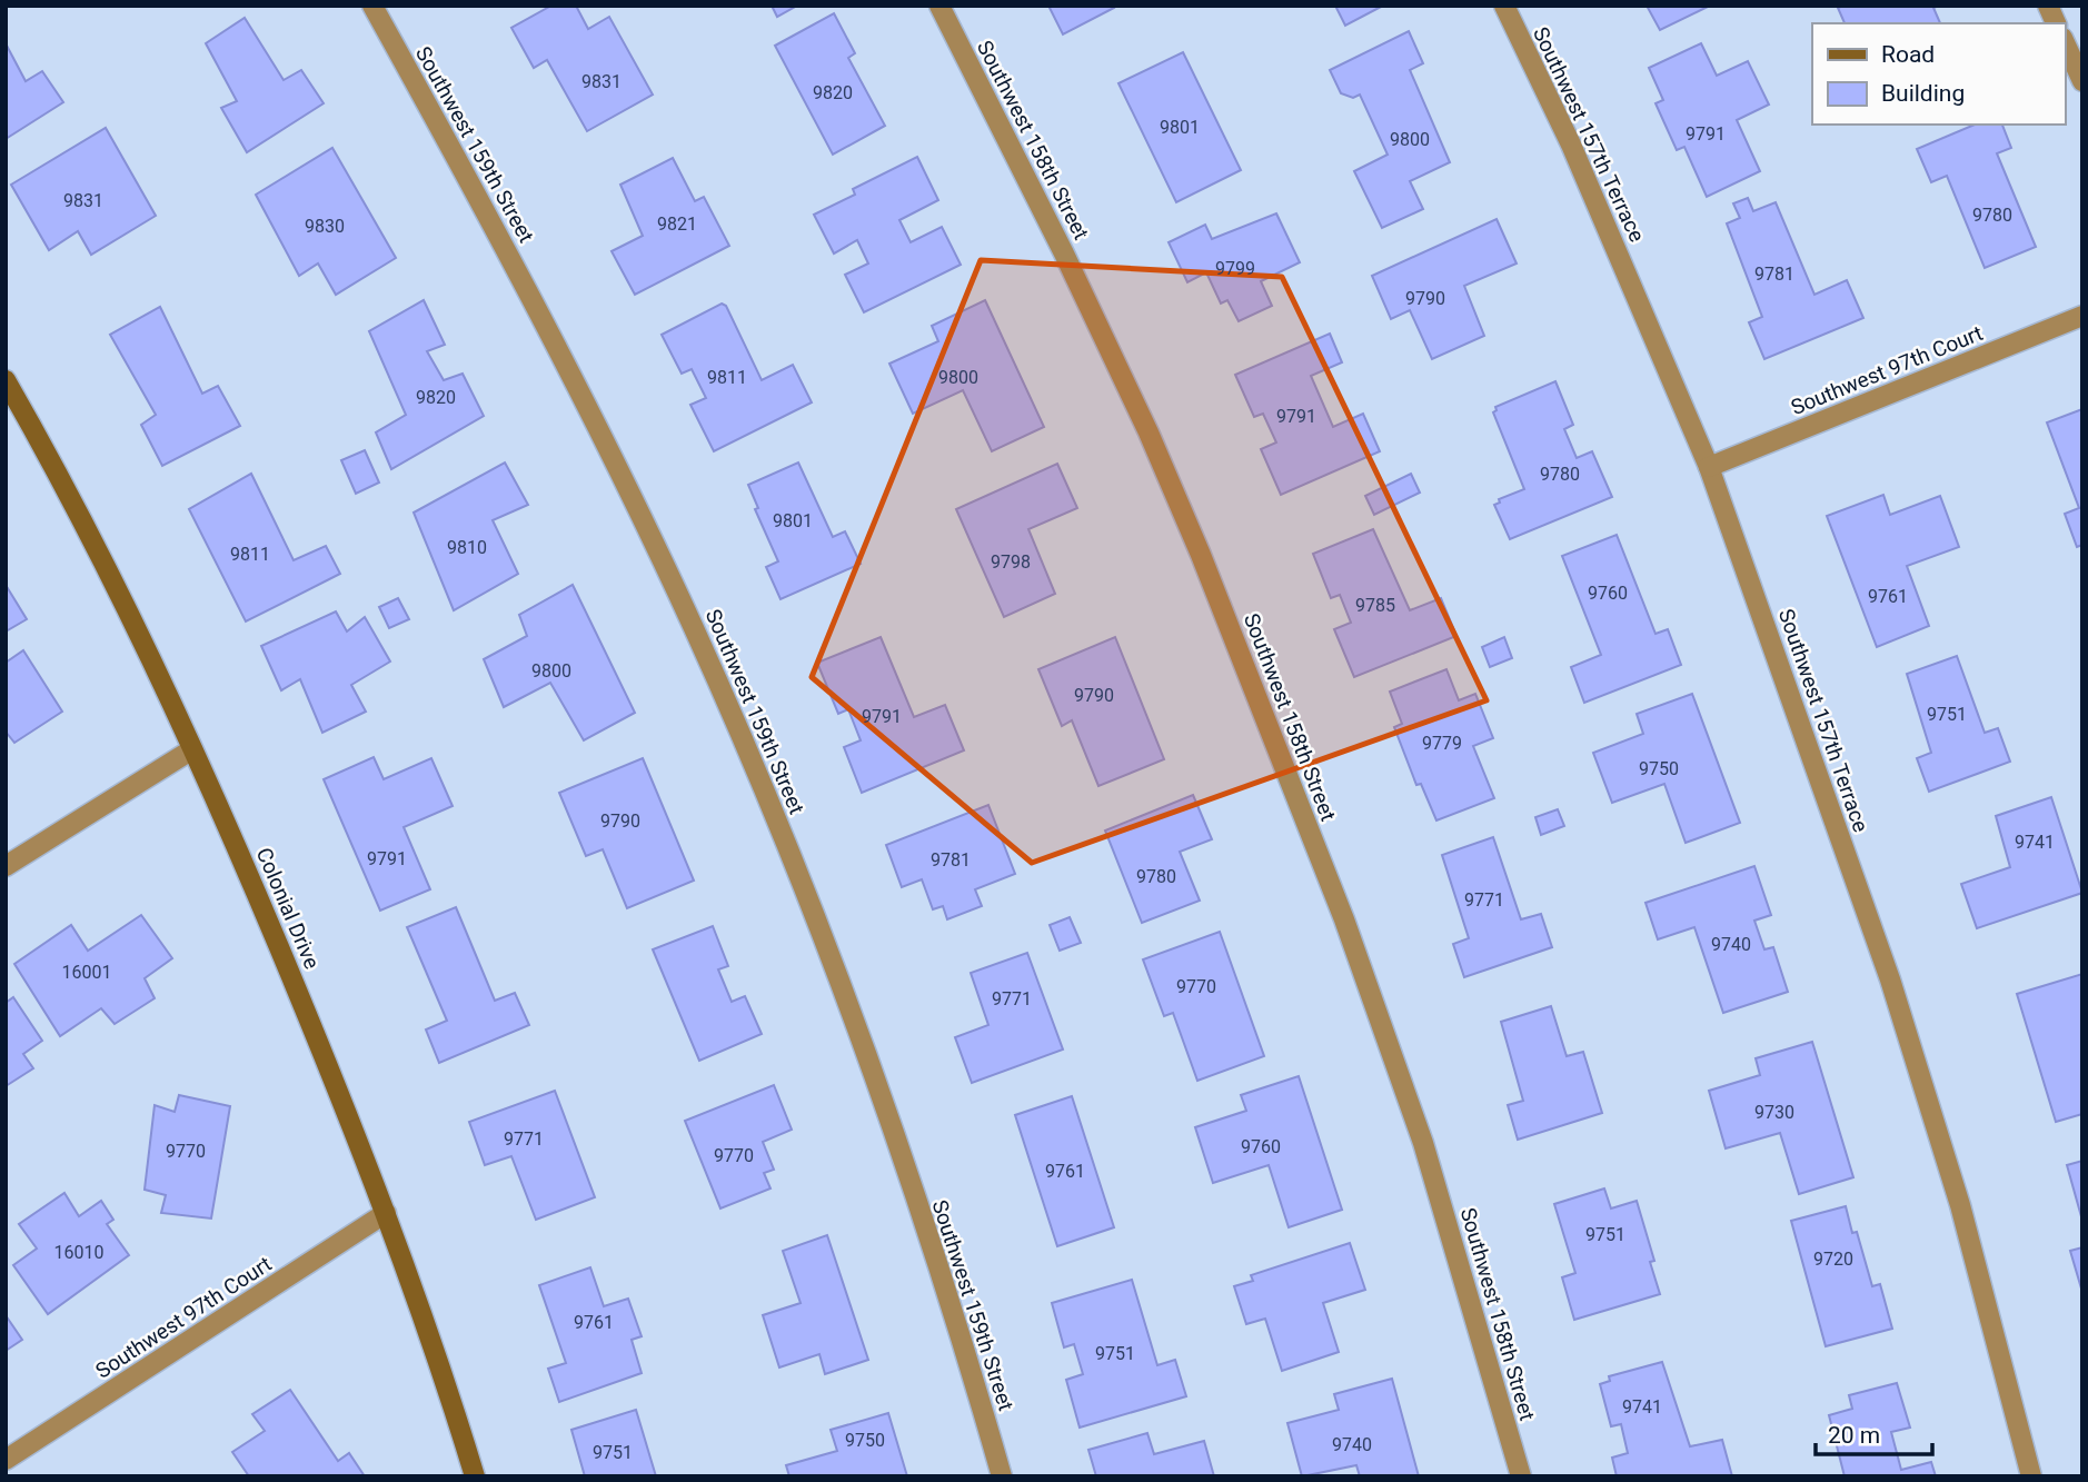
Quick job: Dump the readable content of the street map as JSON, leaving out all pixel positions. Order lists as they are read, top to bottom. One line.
{"streets":{"street":["Southwest 157th Terrace","Southwest 158th Street","Southwest 159th Street","Southwest 97th Court","Colonial Drive"]},"crossings":[["Southwest 157th Terrace","Southwest 97th Court"],["Southwest 97th Court","Colonial Drive"]],"house_numbers":["9831","9820","9801","9791","9800","9831","9780","9821","9830","9799","9781","9790","9811","9800","9820","9791","9780","9801","9810","9811","9798","9760","9761","9785","9800","9790","9751","9791","9779","9750","9790","9741","9791","9781","9780","9771","9740","16001","9770","9771","9730","9771","9760","9770","9770","9761","9751","16010","9720","9761","9751","9741","9750","9740","9751"],"legend":["Road","Building"],"scale_bar":"20 m"}
